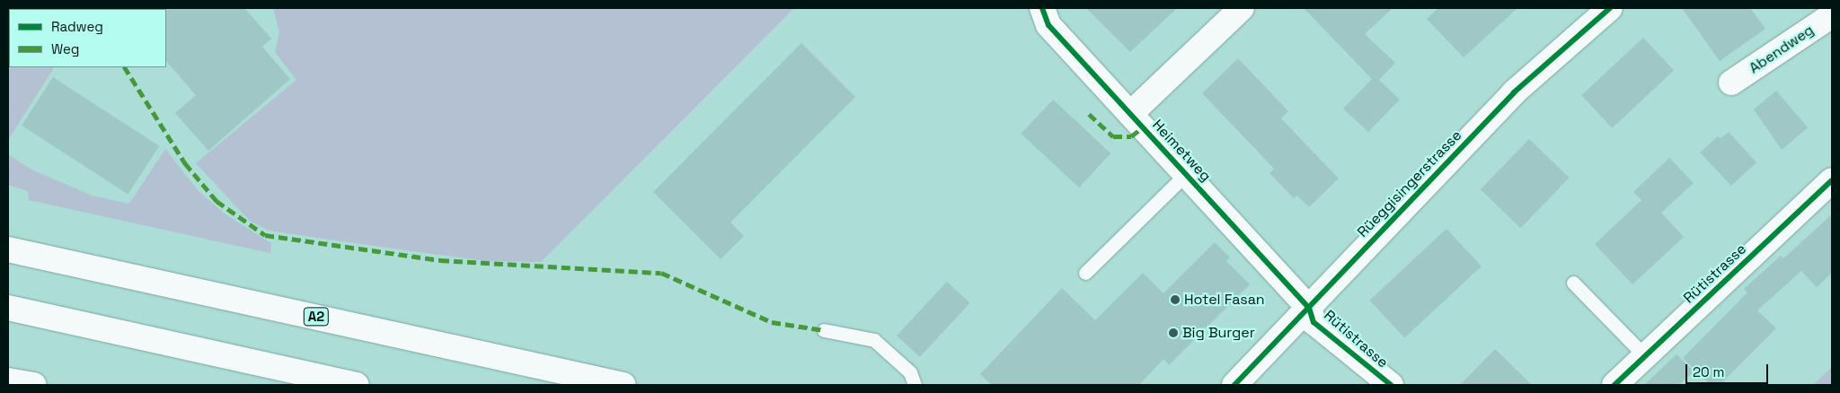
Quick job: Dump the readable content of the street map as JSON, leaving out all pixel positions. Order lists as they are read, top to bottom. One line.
{"streets":{"main road":["Abendweg","Heimetweg","Rüeggisingerstrasse","Rütistrasse","A2"]},"crossings":[["Heimetweg","Rüeggisingerstrasse"],["Heimetweg","Rütistrasse"],["Rüeggisingerstrasse","Rütistrasse"]],"places":["Hotel Fasan","Big Burger"],"legend":["Radweg","Weg"],"scale_bar":"20 m"}
